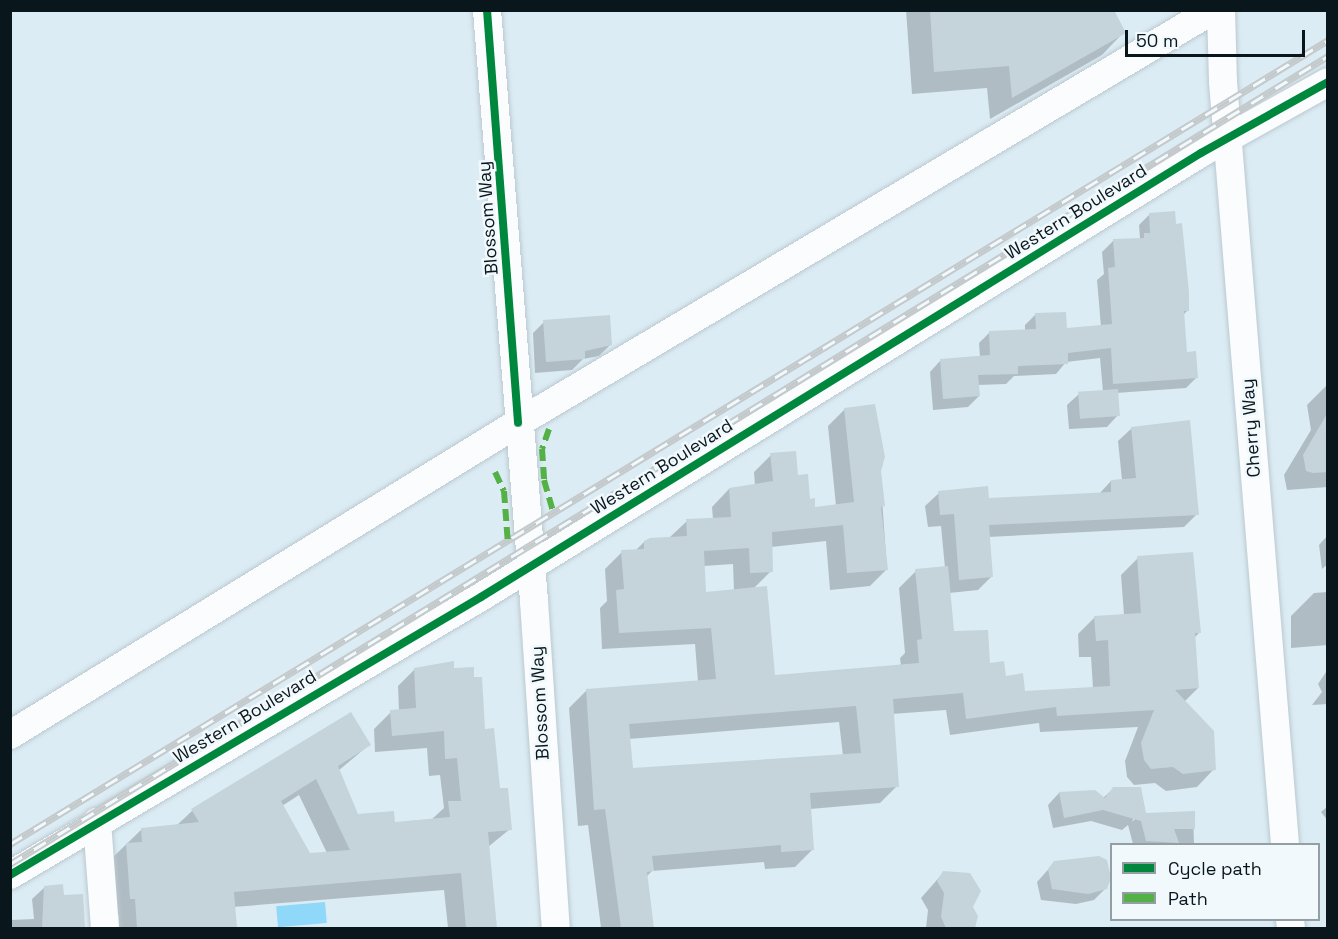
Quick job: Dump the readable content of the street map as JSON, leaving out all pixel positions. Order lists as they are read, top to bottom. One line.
{"streets":{"street":["Western Boulevard","Blossom Way","Cherry Way"]},"crossings":[["Western Boulevard","Blossom Way"],["Western Boulevard","Cherry Way"]],"legend":["Cycle path","Path"],"scale_bar":"50 m"}
